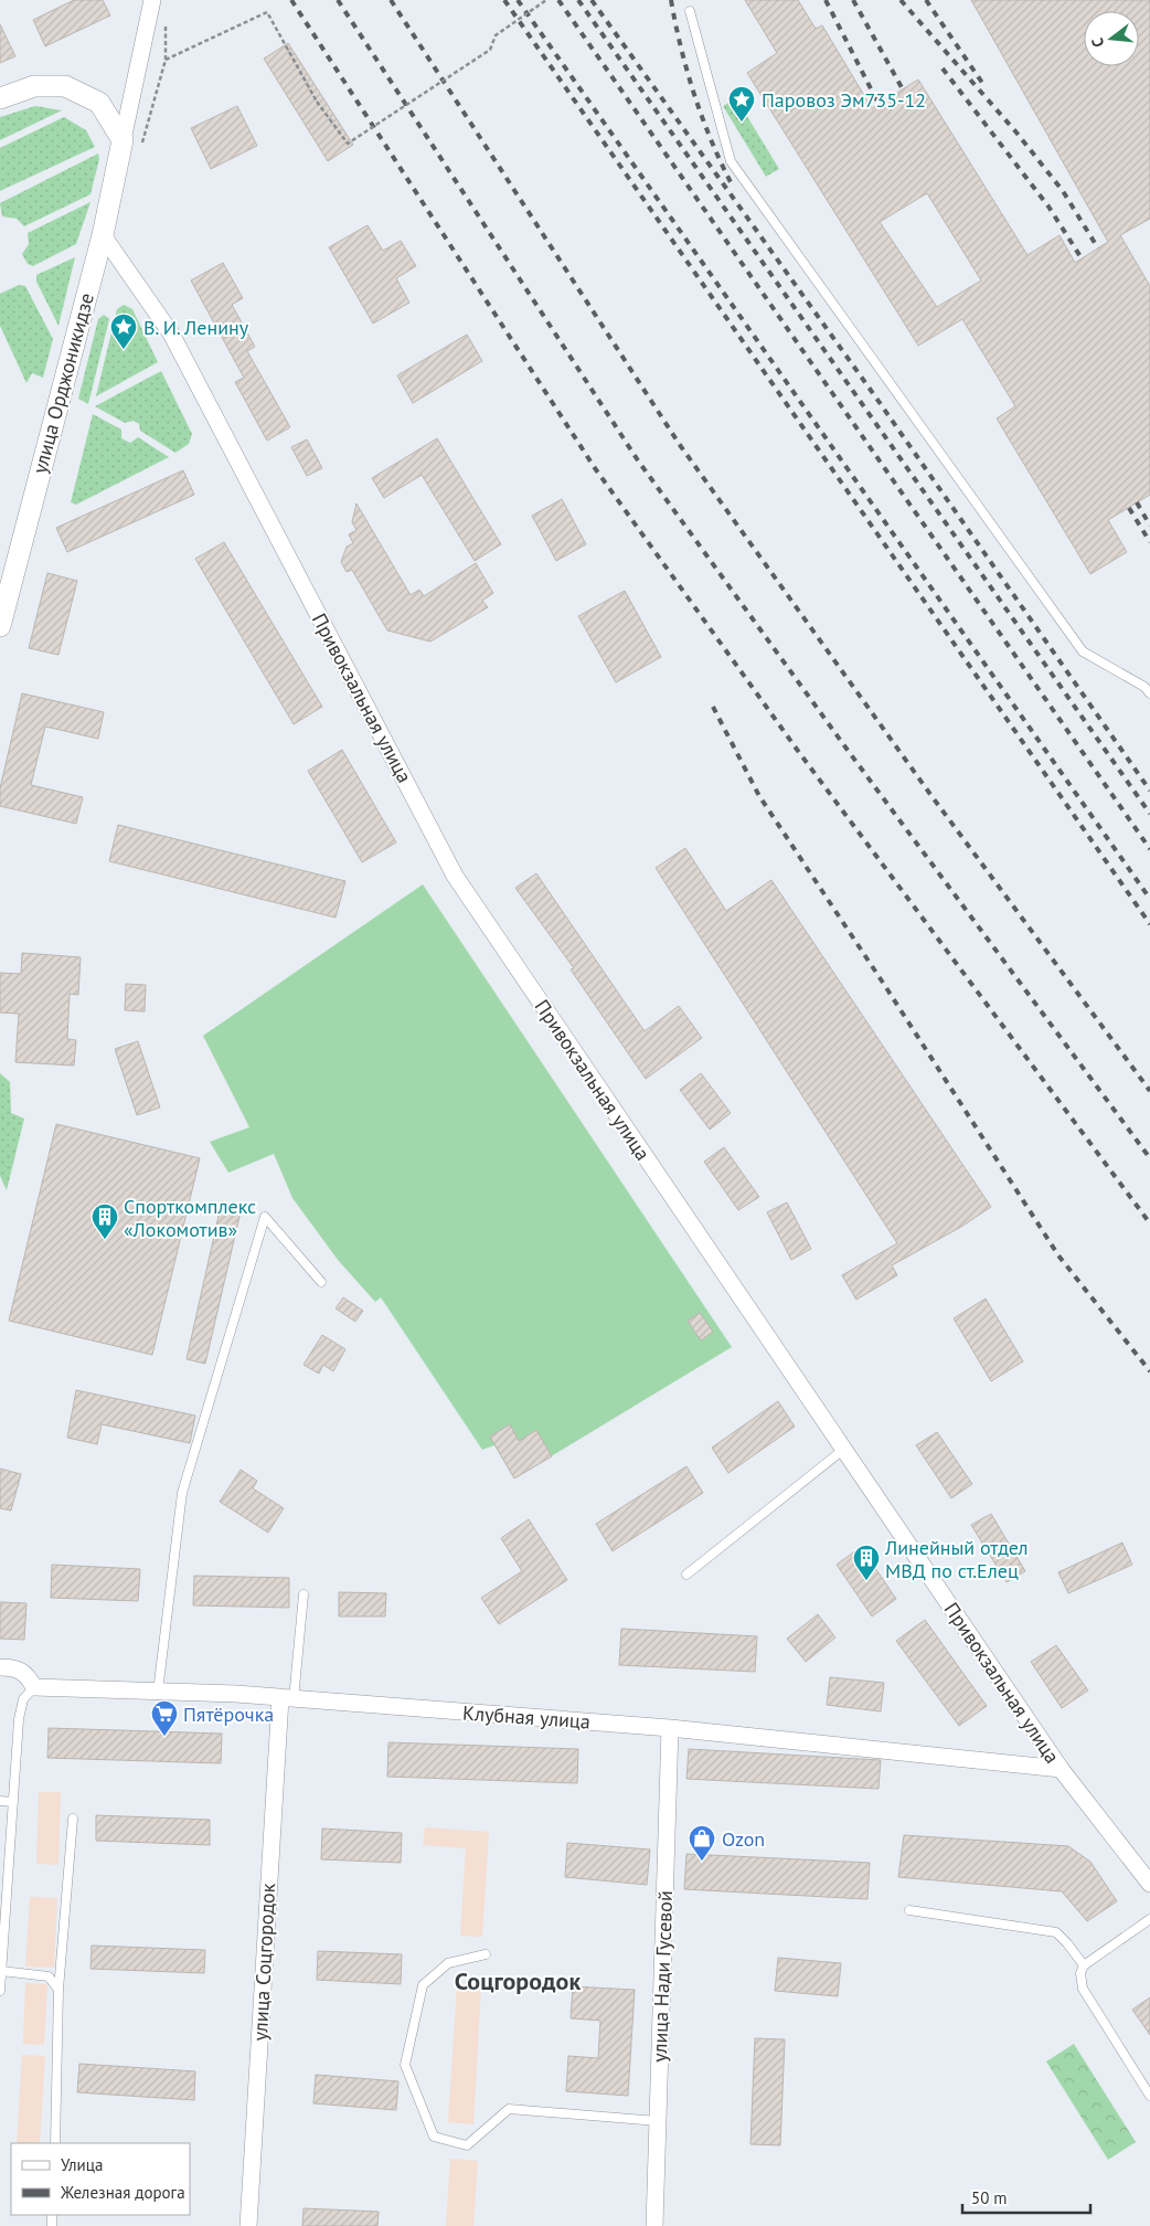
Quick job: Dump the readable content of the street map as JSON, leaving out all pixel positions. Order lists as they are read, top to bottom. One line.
{"streets":{"street":["улица Орджоникидзе","Привокзальная улица","Клубная улица","улица Соцгородок","улица Нади Гусевой"]},"crossings":[["улица Орджоникидзе","Привокзальная улица"],["Привокзальная улица","Клубная улица"],["Клубная улица","улица Соцгородок"],["Клубная улица","улица Нади Гусевой"]],"districts":["Соцгородок"],"places":{"place":["Паровоз Эм735-12","В. И. Ленину"],"building":["Спорткомплекс «Локомотив»","Линейный отдел МВД по ст.Елец"],"supermarket":["Пятёрочка"],"shop":["Ozon"]},"legend":["Улица","Железная дорога"],"scale_bar":"50 m","north":"left"}
